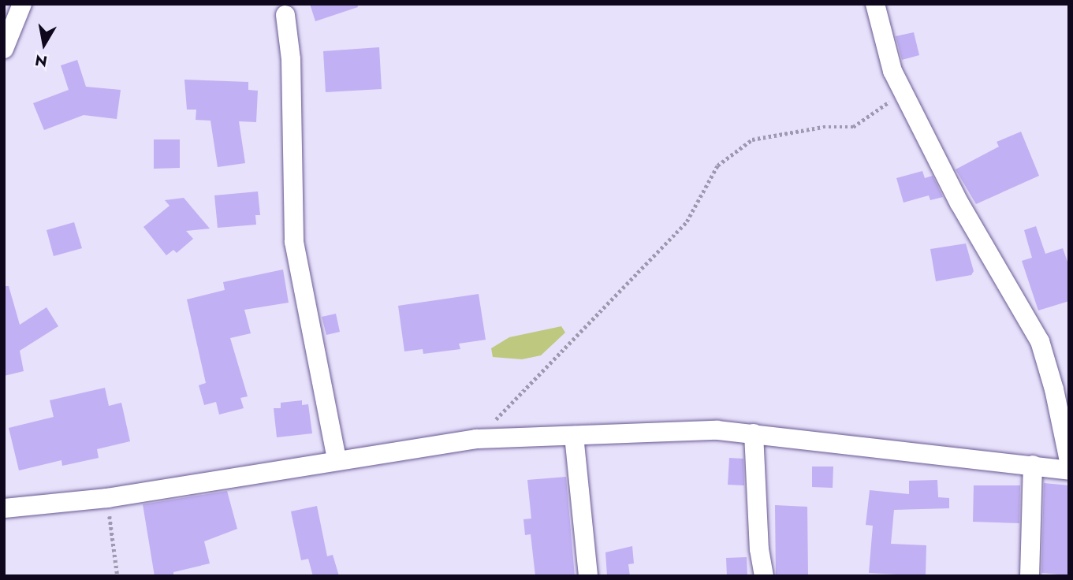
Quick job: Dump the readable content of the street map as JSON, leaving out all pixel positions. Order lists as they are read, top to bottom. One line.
{"north":"bottom"}
